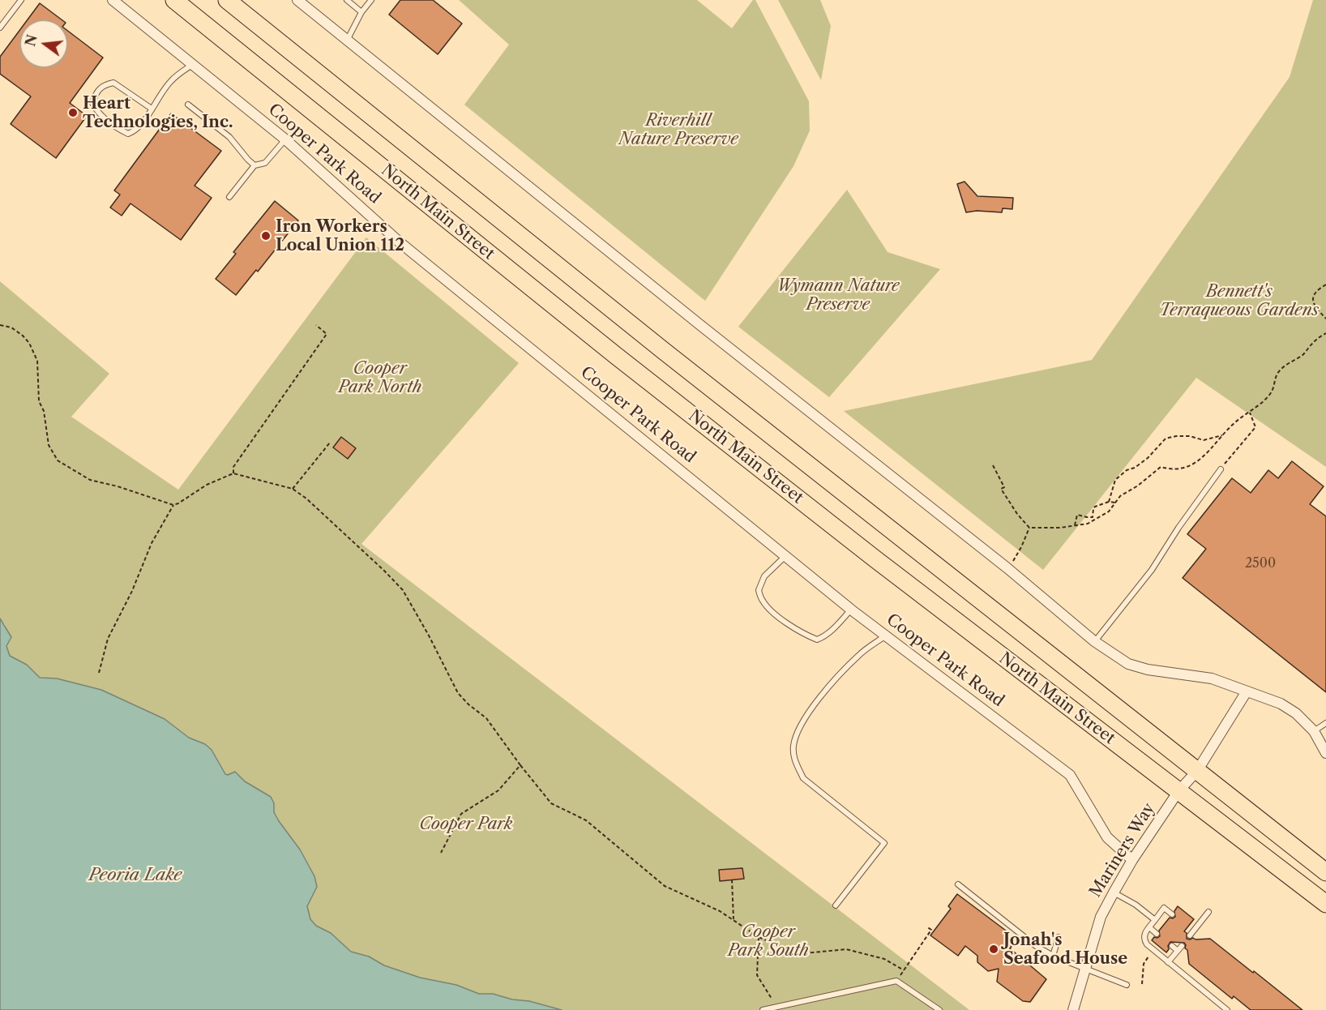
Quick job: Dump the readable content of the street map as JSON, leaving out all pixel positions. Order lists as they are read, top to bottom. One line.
{"streets":{"highway":["North Main Street"],"street":["Cooper Park Road","Mariners Way"]},"crossings":[["Cooper Park Road","Mariners Way"],["North Main Street","Mariners Way"]],"water":["Peoria Lake"],"parks":["Riverhill Nature Preserve","Wymann Nature Preserve","Bennett's Terraqueous Gardens","Cooper Park North","Cooper Park","Cooper Park South"],"places":["Heart Technologies, Inc.","Iron Workers Local Union 112","Jonah's Seafood House"],"house_numbers":["2500"],"north":"left"}
